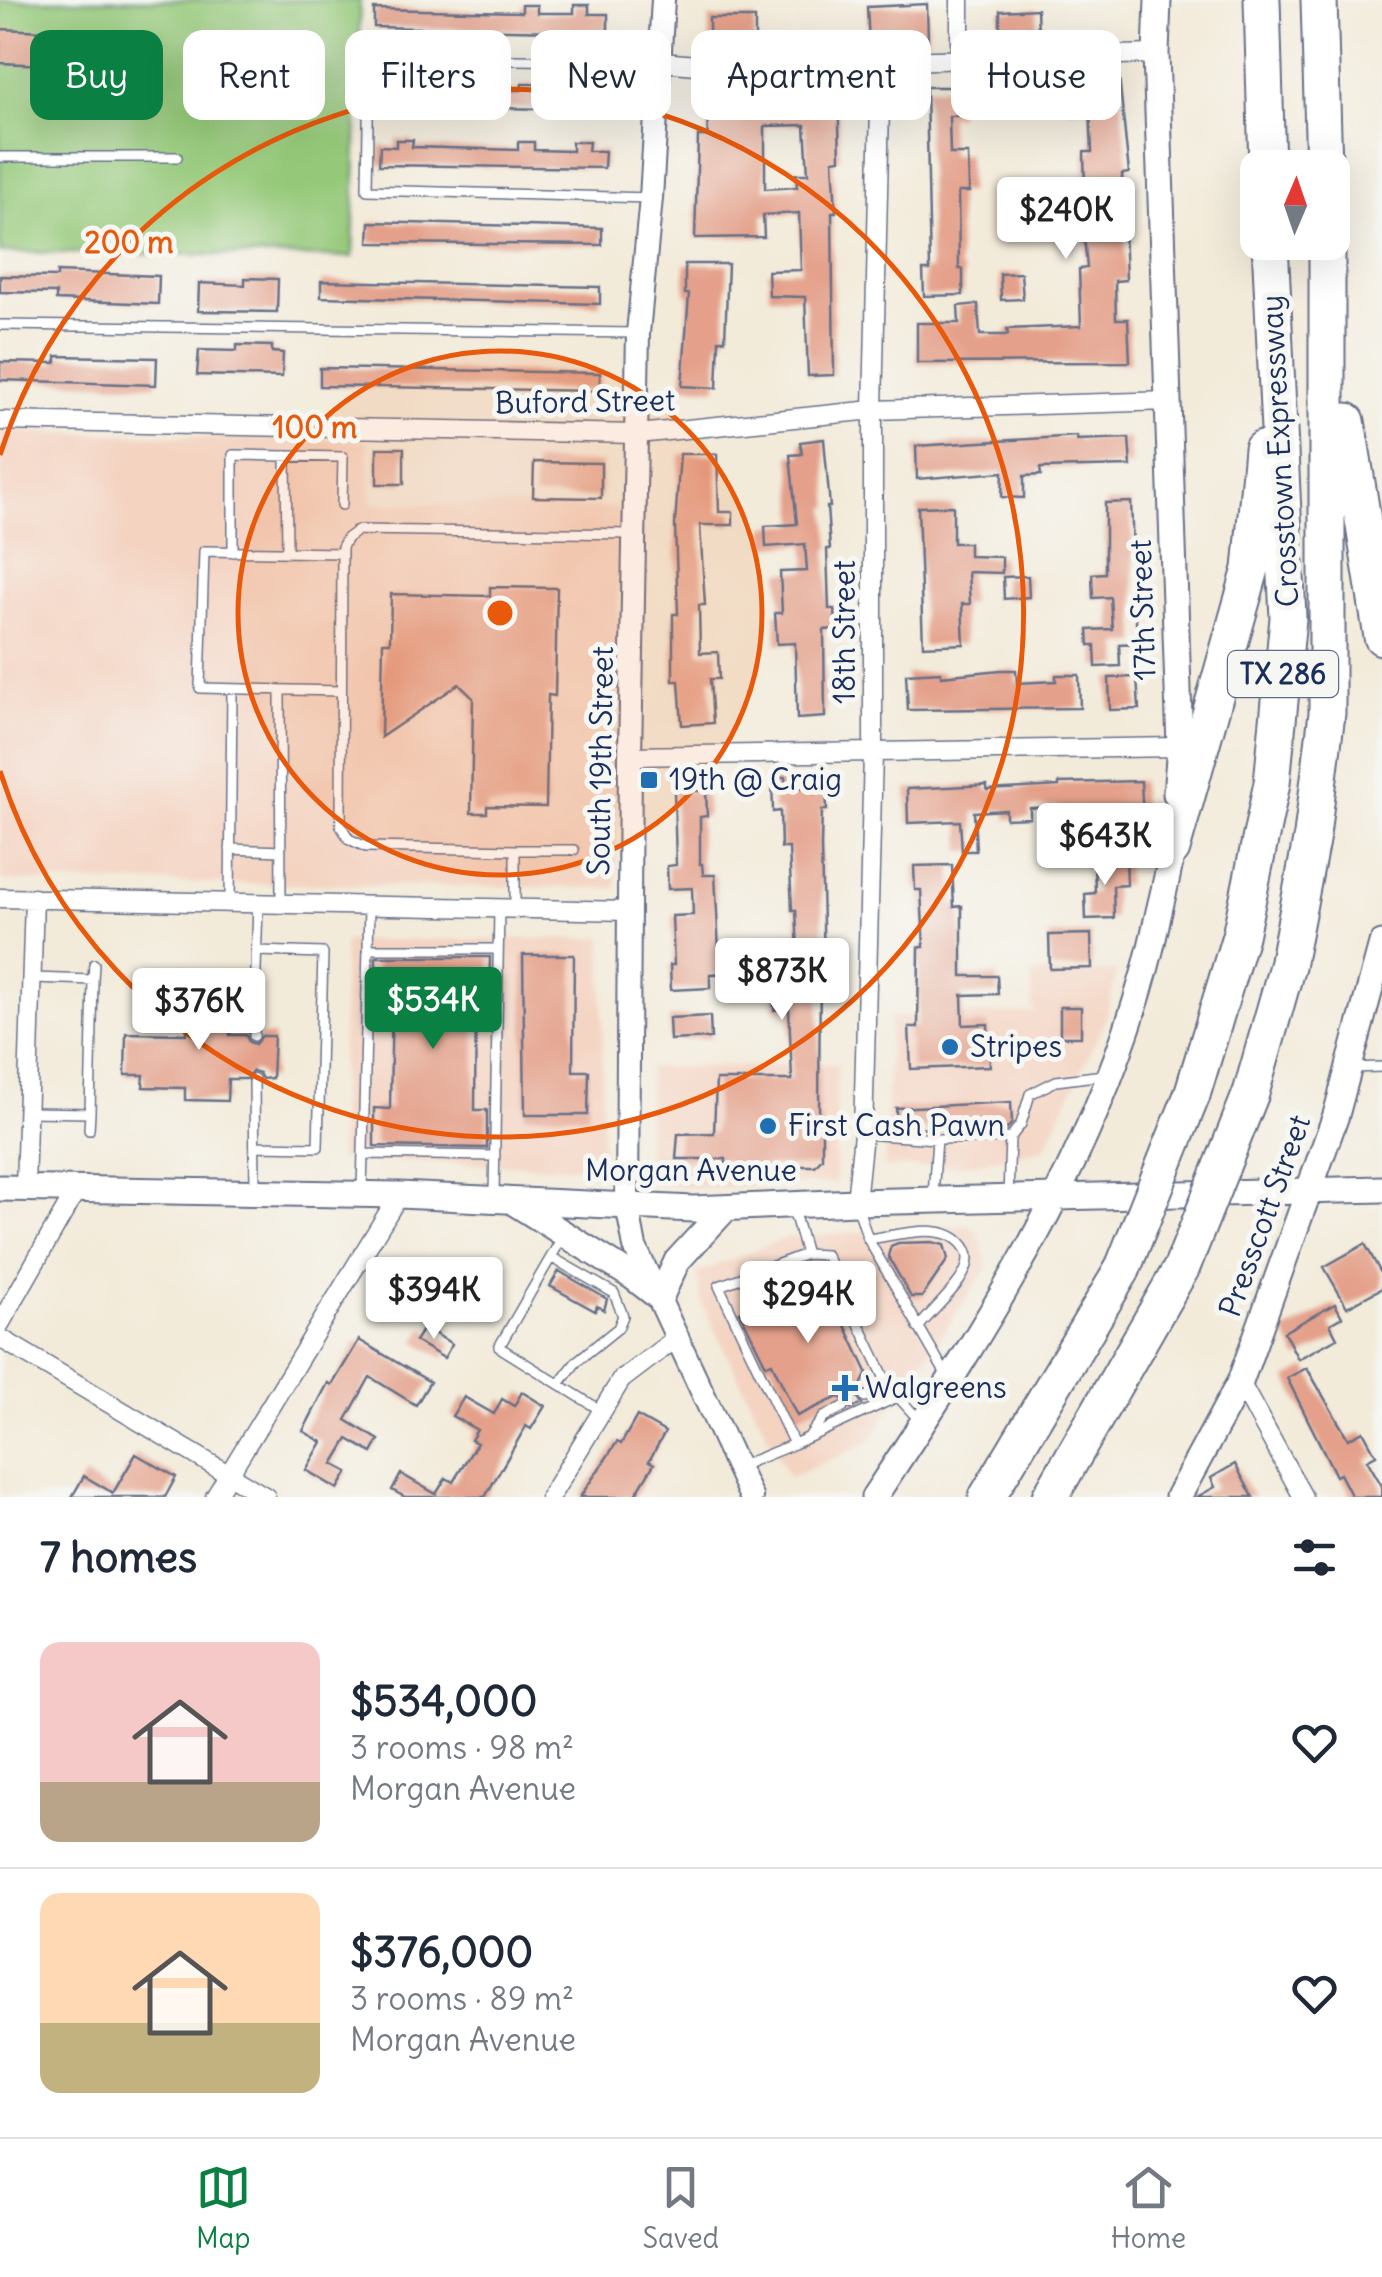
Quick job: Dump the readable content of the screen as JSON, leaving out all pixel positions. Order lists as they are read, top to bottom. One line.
{"streets":{"highway":["Crosstown Expressway","TX 286"],"main road":["17th Street","Morgan Avenue","Presscott Street"],"street":["Buford Street","18th Street","South 19th Street"]},"crossings":[["Buford Street","17th Street"],["Buford Street","18th Street"],["Buford Street","South 19th Street"],["17th Street","Morgan Avenue"],["18th Street","Morgan Avenue"],["South 19th Street","Morgan Avenue"],["Morgan Avenue","Presscott Street"]],"places":{"transit":["19th @ Craig"],"other":["Stripes","First Cash Pawn"],"health":["Walgreens"]},"north":"top","page":{"chip":["Buy","Rent","Filters","New","Apartment","House"],"price":["$240K","$643K","$873K","$534K","$376K","$394K","$294K"],"heading":"7 homes","list":[{"name":"$534,000","note":"3 rooms · 98 m² · Morgan Avenue"},{"name":"$376,000","note":"3 rooms · 89 m² · Morgan Avenue"}],"tabs":["Map","Saved","Home"]},"rings":["200 m","100 m"]}
